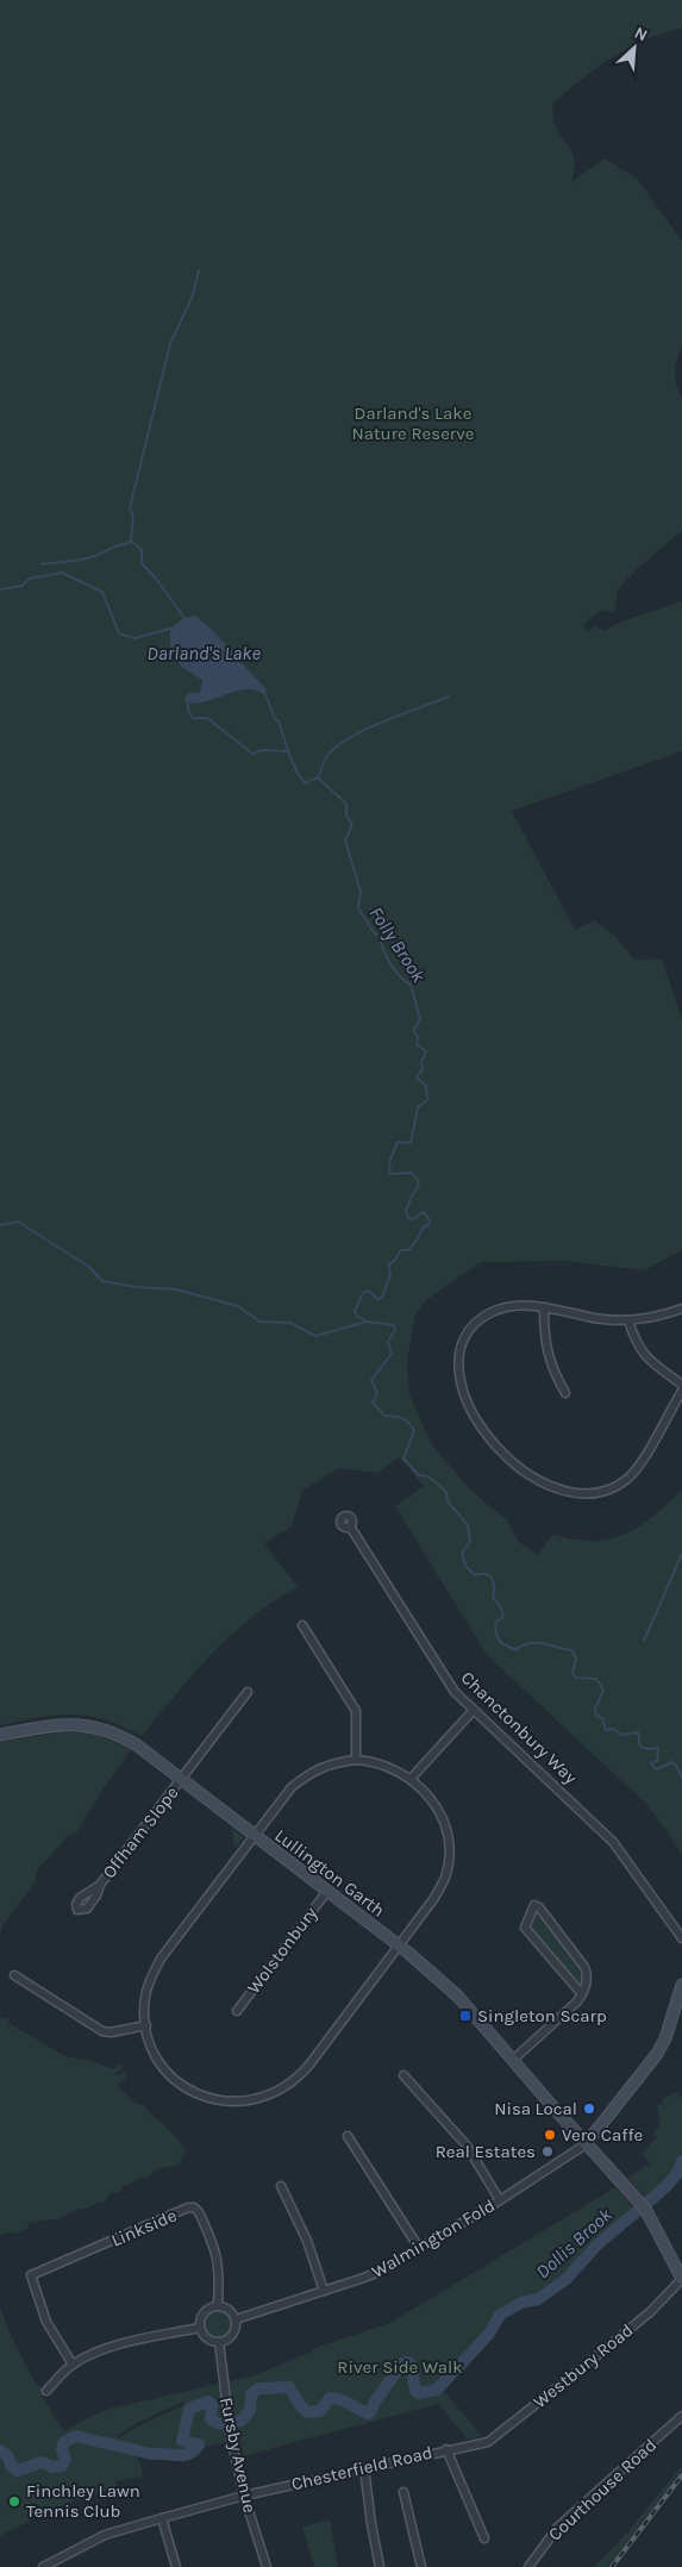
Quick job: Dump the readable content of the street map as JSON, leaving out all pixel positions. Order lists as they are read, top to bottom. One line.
{"streets":{"street":["Chanctonbury Way","Offham Slope","Lullington Garth","Wolstonbury","Linkside","Walmington Fold","Westbury Road","Fursby Avenue","Chesterfield Road","Courthouse Road"]},"crossings":[["Offham Slope","Lullington Garth"],["Lullington Garth","Wolstonbury"],["Lullington Garth","Walmington Fold"],["Lullington Garth","Westbury Road"],["Linkside","Walmington Fold"],["Linkside","Fursby Avenue"],["Walmington Fold","Fursby Avenue"],["Westbury Road","Chesterfield Road"],["Fursby Avenue","Chesterfield Road"]],"water":["Darland's Lake","Folly Brook","Dollis Brook"],"parks":["Darland's Lake Nature Reserve","River Side Walk"],"places":{"transit":["Singleton Scarp"],"other":["Nisa Local","Vero Caffe","Real Estates","Finchley Lawn Tennis Club"]},"north":"top right"}
